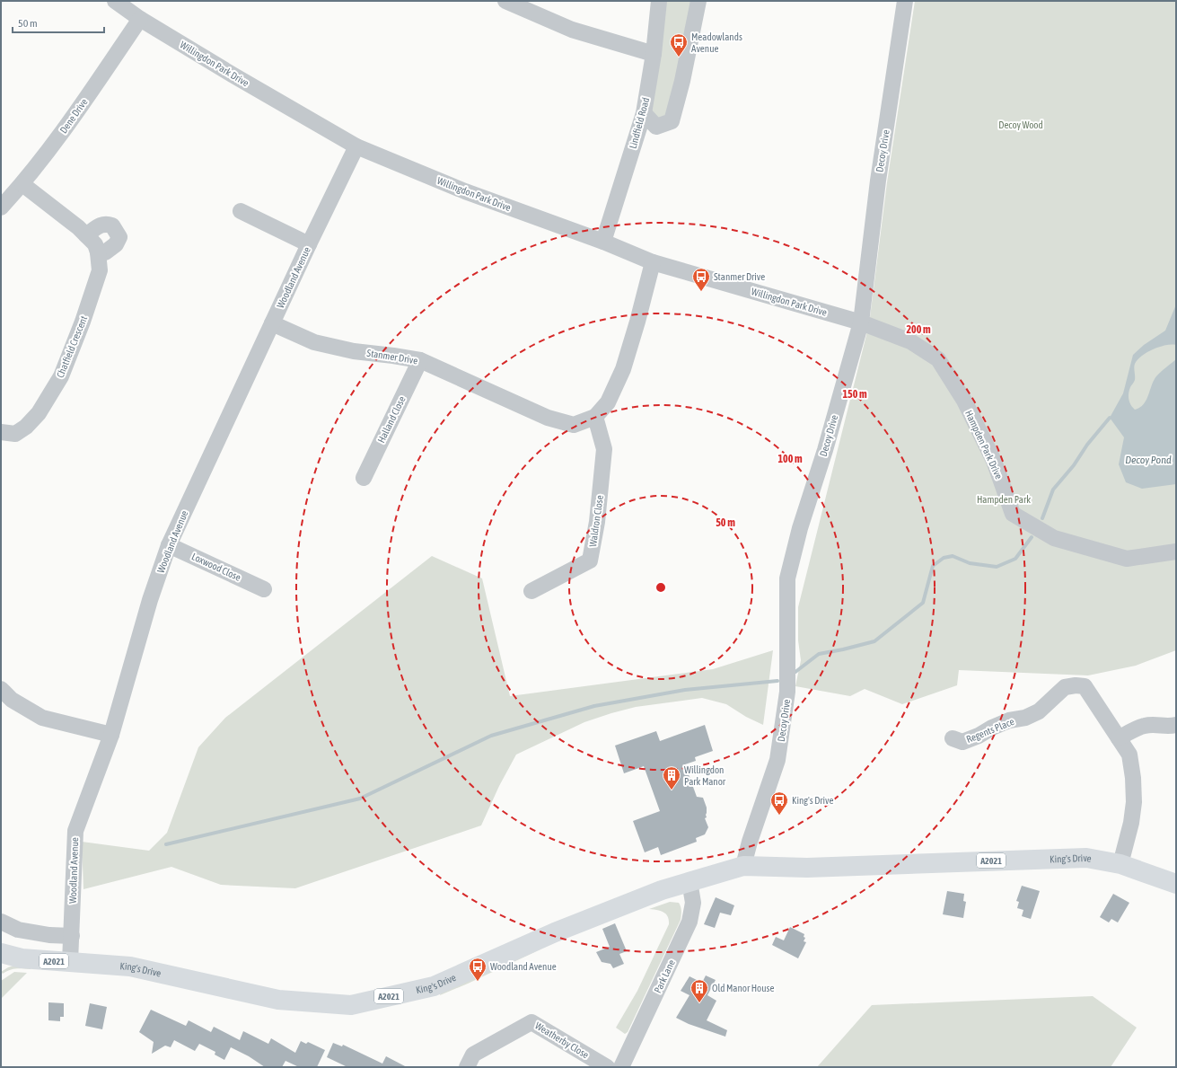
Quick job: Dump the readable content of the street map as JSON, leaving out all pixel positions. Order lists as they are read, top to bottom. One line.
{"streets":{"main road":["King's Drive","A2021"],"street":["Willingdon Park Drive","Dene Drive","Lindfield Road","Decoy Drive","Woodland Avenue","Chatfield Crescent","Stanmer Drive","Halland Close","Hampden Park Drive","Waldron Close","Loxwood Close","Regents Place","Park Lane","Weatherby Close"]},"crossings":[["Willingdon Park Drive","Dene Drive"],["Willingdon Park Drive","Lindfield Road"],["Willingdon Park Drive","Decoy Drive"],["Willingdon Park Drive","Woodland Avenue"],["Willingdon Park Drive","Stanmer Drive"],["Willingdon Park Drive","Hampden Park Drive"],["Dene Drive","Chatfield Crescent"],["Decoy Drive","Hampden Park Drive"],["Decoy Drive","King's Drive"],["Woodland Avenue","Stanmer Drive"],["Woodland Avenue","Loxwood Close"],["Woodland Avenue","King's Drive"],["Stanmer Drive","Halland Close"],["Stanmer Drive","Waldron Close"],["Regents Place","King's Drive"],["King's Drive","Park Lane"]],"water":["Decoy Pond"],"parks":["Decoy Wood","Hampden Park"],"places":{"bus stop":["Meadowlands Avenue","Stanmer Drive","King's Drive","Woodland Avenue"],"building":["Willingdon Park Manor","Old Manor House"]},"scale_bar":"50 m","rings":["200 m","150 m","100 m","50 m"]}
